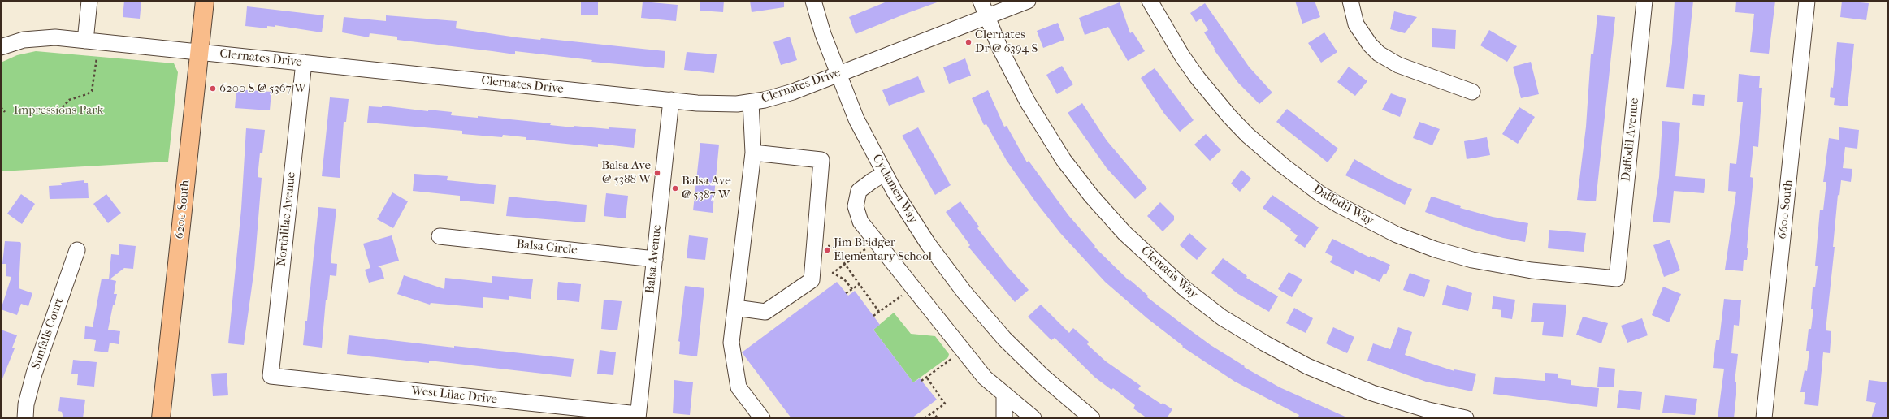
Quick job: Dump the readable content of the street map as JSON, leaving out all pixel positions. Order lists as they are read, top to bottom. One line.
{"streets":{"main road":["6200 South"],"street":["Clernates Drive","Daffodil Avenue","Cyclamen Way","Daffodil Way","6600 South","Northlilac Avenue","Balsa Circle","Balsa Avenue","Clematis Way","Sunfalls Court","West Lilac Drive"]},"crossings":[["Clernates Drive","Cyclamen Way"],["Clernates Drive","6200 South"],["Clernates Drive","Northlilac Avenue"],["Clernates Drive","Balsa Avenue"],["Clernates Drive","Clematis Way"],["Daffodil Avenue","Daffodil Way"],["Northlilac Avenue","West Lilac Drive"],["Balsa Circle","Balsa Avenue"],["Balsa Avenue","West Lilac Drive"]],"parks":["Impressions Park"],"places":["Clernates Dr @ 6394 S","6200 S @ 5367 W","Balsa Ave @ 5388 W","Balsa Ave @ 5387 W","Jim Bridger Elementary School"]}
